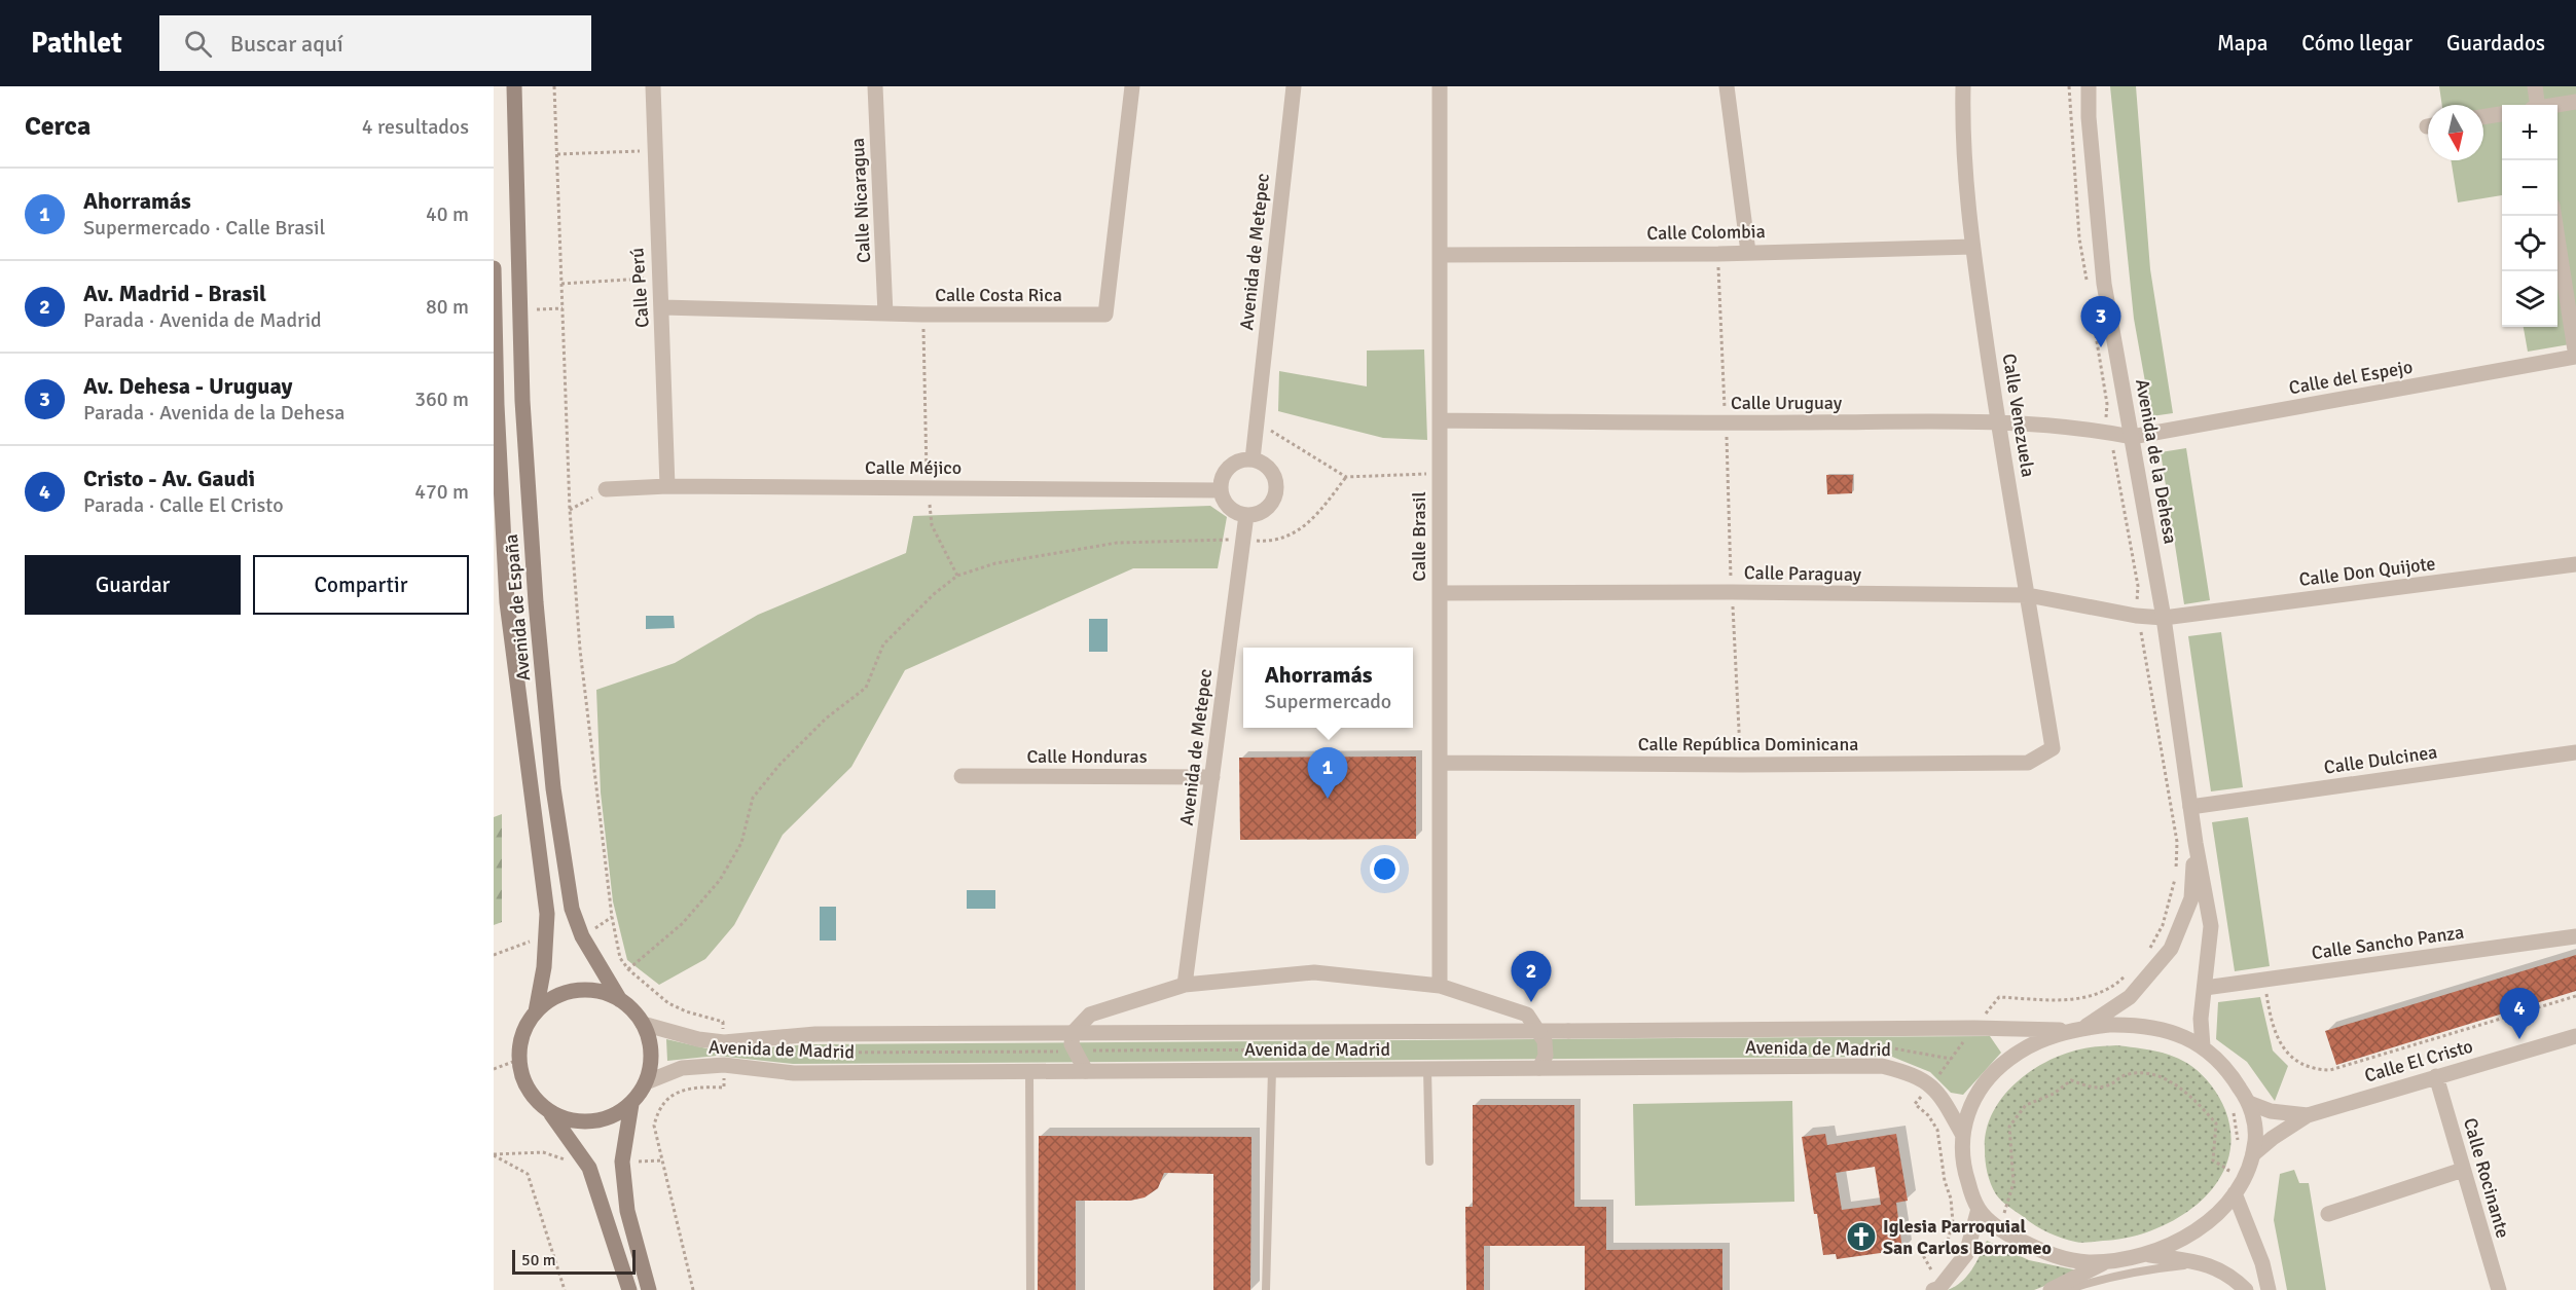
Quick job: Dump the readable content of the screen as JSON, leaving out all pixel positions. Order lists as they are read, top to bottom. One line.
{"streets":{"main road":["Avenida de España"],"street":["Calle Nicaragua","Calle Colombia","Avenida de Metepec","Calle Perú","Calle Costa Rica","Calle del Espejo","Calle Uruguay","Calle Venezuela","Avenida de la Dehesa","Calle Méjico","Calle Brasil","Calle Don Quijote","Calle Paraguay","Calle República Dominicana","Calle Honduras","Calle Dulcinea","Calle Sancho Panza","Avenida de Madrid","Calle El Cristo","Calle Rocinante"]},"crossings":[["Calle Nicaragua","Calle Costa Rica"],["Calle Colombia","Calle Venezuela"],["Calle Colombia","Calle Brasil"],["Avenida de Metepec","Calle Méjico"],["Avenida de Metepec","Calle Honduras"],["Calle Perú","Calle Costa Rica"],["Calle Perú","Calle Méjico"],["Calle del Espejo","Calle Uruguay"],["Calle del Espejo","Avenida de la Dehesa"],["Calle Uruguay","Calle Venezuela"],["Calle Uruguay","Avenida de la Dehesa"],["Calle Uruguay","Calle Brasil"],["Calle Venezuela","Calle Paraguay"],["Calle Venezuela","Calle República Dominicana"],["Avenida de la Dehesa","Calle Don Quijote"],["Avenida de la Dehesa","Calle Paraguay"],["Avenida de la Dehesa","Calle Dulcinea"],["Avenida de la Dehesa","Calle Sancho Panza"],["Calle Brasil","Calle Paraguay"],["Calle Brasil","Calle República Dominicana"],["Calle Don Quijote","Calle Paraguay"],["Avenida de España","Avenida de Madrid"],["Calle El Cristo","Calle Rocinante"]],"places":{"church":["Iglesia Parroquial San Carlos Borromeo"]},"scale_bar":"50 m","north":"bottom","page":{"header":"Pathlet","search":"Buscar aquí","nav":["Mapa","Cómo llegar","Guardados"],"heading":["Cerca","4 resultados"],"map_buttons":["+","−"],"list":[{"mark":"1","name":"Ahorramás","note":"Supermercado · Calle Brasil","value":"40 m"},{"mark":"2","name":"Av. Madrid - Brasil","note":"Parada · Avenida de Madrid","value":"80 m"},{"mark":"3","name":"Av. Dehesa - Uruguay","note":"Parada · Avenida de la Dehesa","value":"360 m"},{"mark":"4","name":"Cristo - Av. Gaudi","note":"Parada · Calle El Cristo","value":"470 m"}],"pins":["3","1","2","4"],"buttons":["Guardar","Compartir"],"popup":["Ahorramás","Supermercado"],"scale":"50 m"}}
